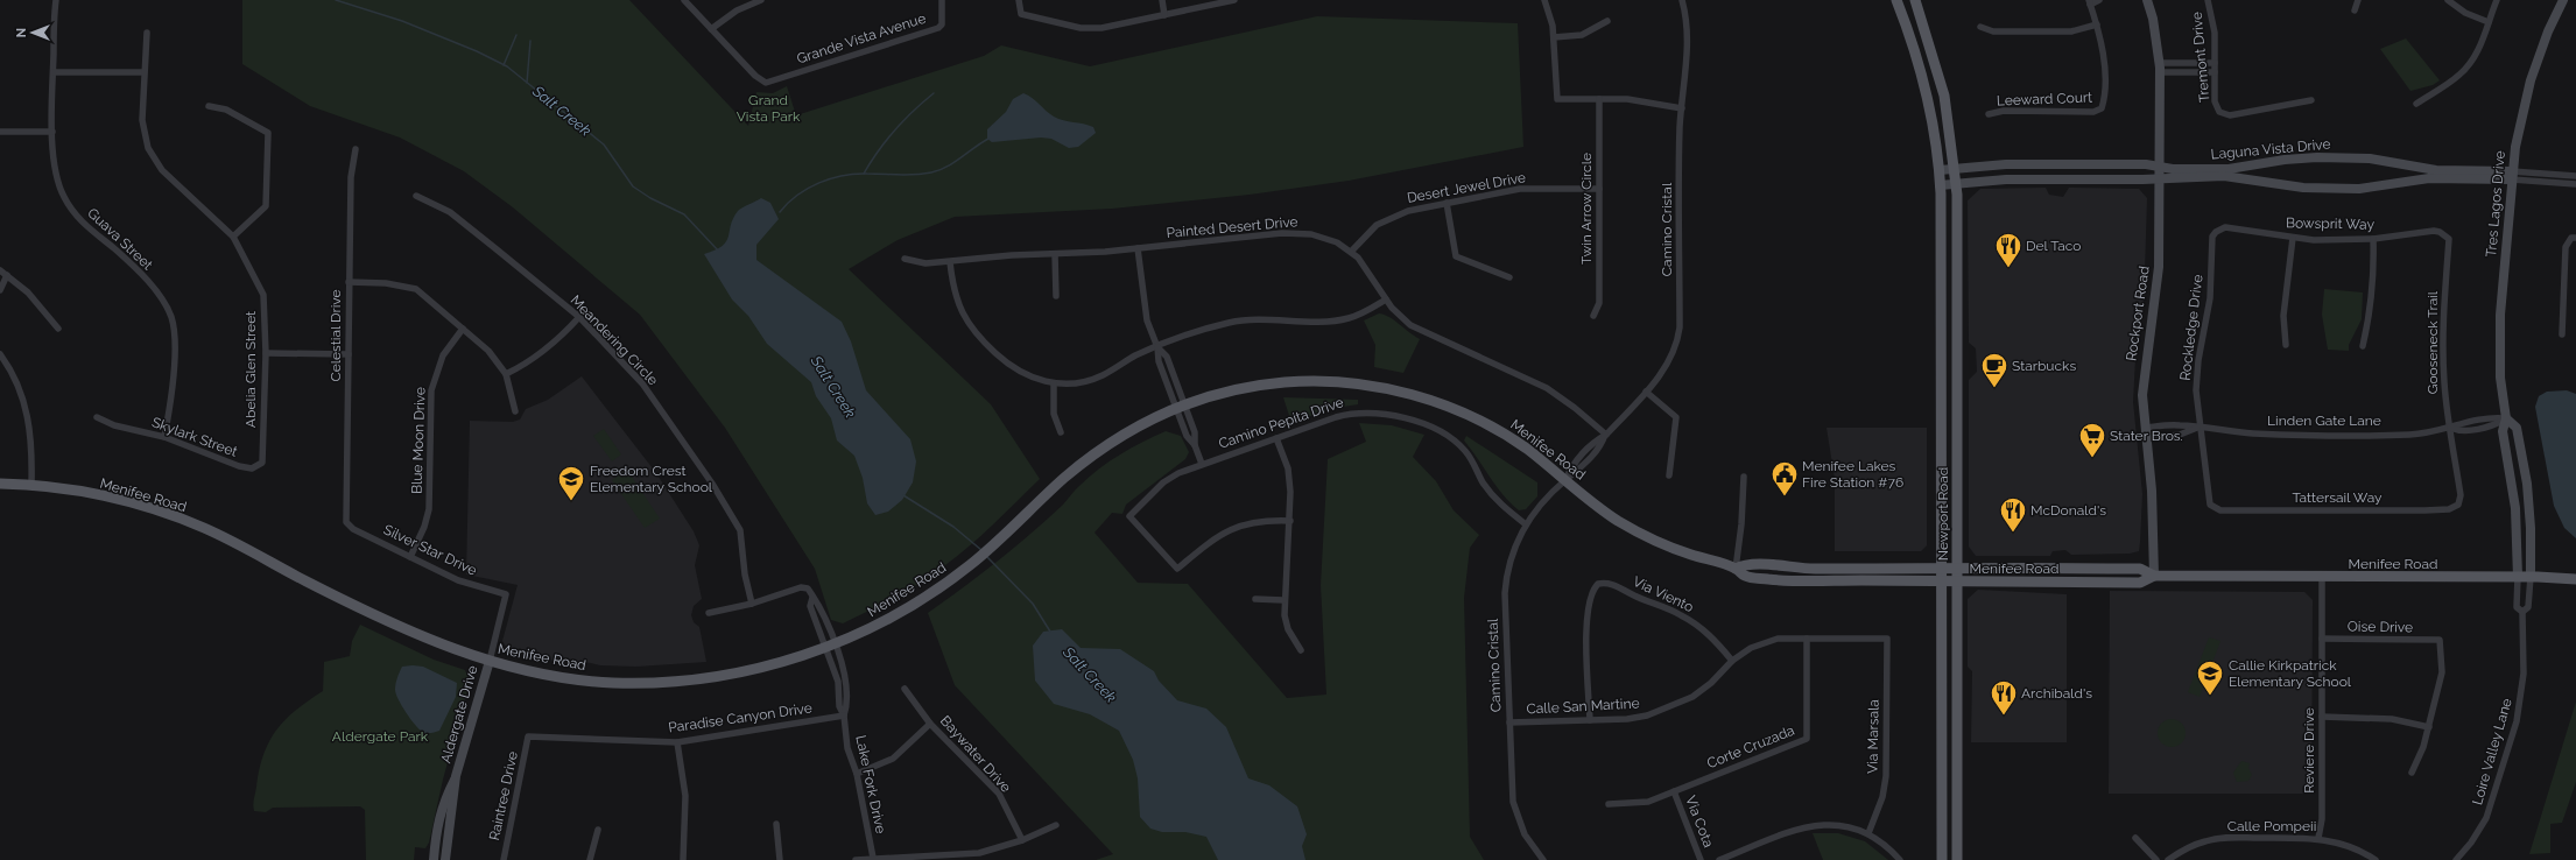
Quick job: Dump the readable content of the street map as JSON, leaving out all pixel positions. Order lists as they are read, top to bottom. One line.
{"streets":{"main road":["Menifee Road","Newport Road"],"street":["Grande Vista Avenue","Tremont Drive","Leeward Court","Laguna Vista Drive","Desert Jewel Drive","Tres Lagos Drive","Twin Arrow Circle","Bowsprit Way","Painted Desert Drive","Camino Cristal","Guava Street","Rockport Road","Rockledge Drive","Celestial Drive","Meandering Circle","Gooseneck Trail","Abelia Glen Street","Linden Gate Lane","Camino Pepita Drive","Skylark Street","Blue Moon Drive","Tattersail Way","Silver Star Drive","Via Viento","Oise Drive","Calle San Martine","Aldergate Drive","Paradise Canyon Drive","Via Marsala","Corte Cruzada","Reviere Drive","Loire Valley Lane","Baywater Drive","Lake Fork Drive","Raintree Drive","Via Cota","Calle Pompeii"]},"crossings":[["Laguna Vista Drive","Tres Lagos Drive"],["Laguna Vista Drive","Rockport Road"],["Laguna Vista Drive","Newport Road"],["Desert Jewel Drive","Twin Arrow Circle"],["Desert Jewel Drive","Painted Desert Drive"],["Tres Lagos Drive","Linden Gate Lane"],["Tres Lagos Drive","Menifee Road"],["Tres Lagos Drive","Loire Valley Lane"],["Bowsprit Way","Rockledge Drive"],["Bowsprit Way","Gooseneck Trail"],["Painted Desert Drive","Camino Cristal"],["Camino Cristal","Camino Pepita Drive"],["Camino Cristal","Menifee Road"],["Camino Cristal","Calle San Martine"],["Guava Street","Skylark Street"],["Rockport Road","Linden Gate Lane"],["Rockport Road","Menifee Road"],["Rockledge Drive","Linden Gate Lane"],["Rockledge Drive","Tattersail Way"],["Celestial Drive","Silver Star Drive"],["Meandering Circle","Lake Fork Drive"],["Gooseneck Trail","Linden Gate Lane"],["Gooseneck Trail","Tattersail Way"],["Abelia Glen Street","Skylark Street"],["Blue Moon Drive","Silver Star Drive"],["Menifee Road","Newport Road"],["Menifee Road","Silver Star Drive"],["Menifee Road","Aldergate Drive"],["Menifee Road","Reviere Drive"],["Menifee Road","Loire Valley Lane"],["Menifee Road","Lake Fork Drive"],["Silver Star Drive","Aldergate Drive"],["Via Viento","Calle San Martine"],["Oise Drive","Reviere Drive"],["Calle San Martine","Via Marsala"],["Calle San Martine","Corte Cruzada"],["Paradise Canyon Drive","Lake Fork Drive"],["Paradise Canyon Drive","Raintree Drive"],["Corte Cruzada","Via Cota"],["Reviere Drive","Calle Pompeii"]],"water":["Salt Creek"],"parks":["Grand Vista Park","Aldergate Park"],"places":{"restaurant":["Del Taco","McDonald's","Archibald's"],"cafe":["Starbucks"],"supermarket":["Stater Bros."],"public building":["Menifee Lakes Fire Station #76"],"school or university":["Freedom Crest Elementary School","Callie Kirkpatrick Elementary School"]},"north":"left"}
